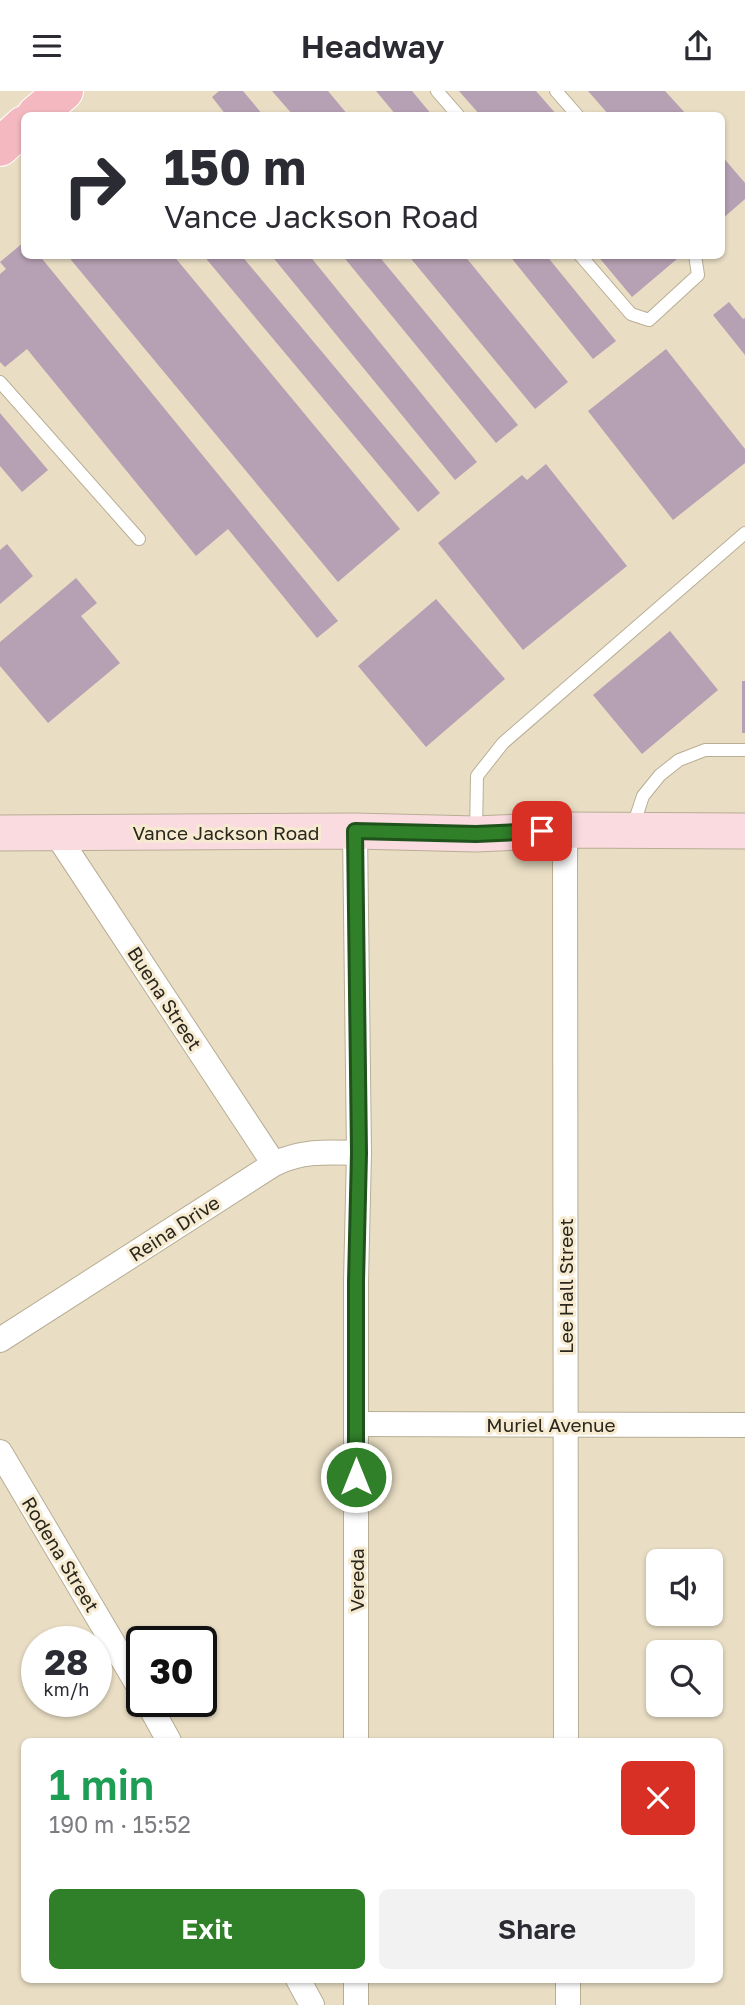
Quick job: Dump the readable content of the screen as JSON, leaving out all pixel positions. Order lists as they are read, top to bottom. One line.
{"streets":{"main road":["Vance Jackson Road"],"street":["Buena Street","Reina Drive","Lee Hall Street","Muriel Avenue","Rodena Street","Vereda"]},"crossings":[["Vance Jackson Road","Buena Street"],["Vance Jackson Road","Lee Hall Street"],["Vance Jackson Road","Vereda"],["Buena Street","Reina Drive"],["Reina Drive","Vereda"],["Lee Hall Street","Muriel Avenue"],["Muriel Avenue","Vereda"]],"page":{"header":"Headway","turn":["150 m","Vance Jackson Road"],"speed":"28 km/h","limit":"30","heading":["1 min","190 m · 15:52"],"buttons":["Exit","Share"]}}
